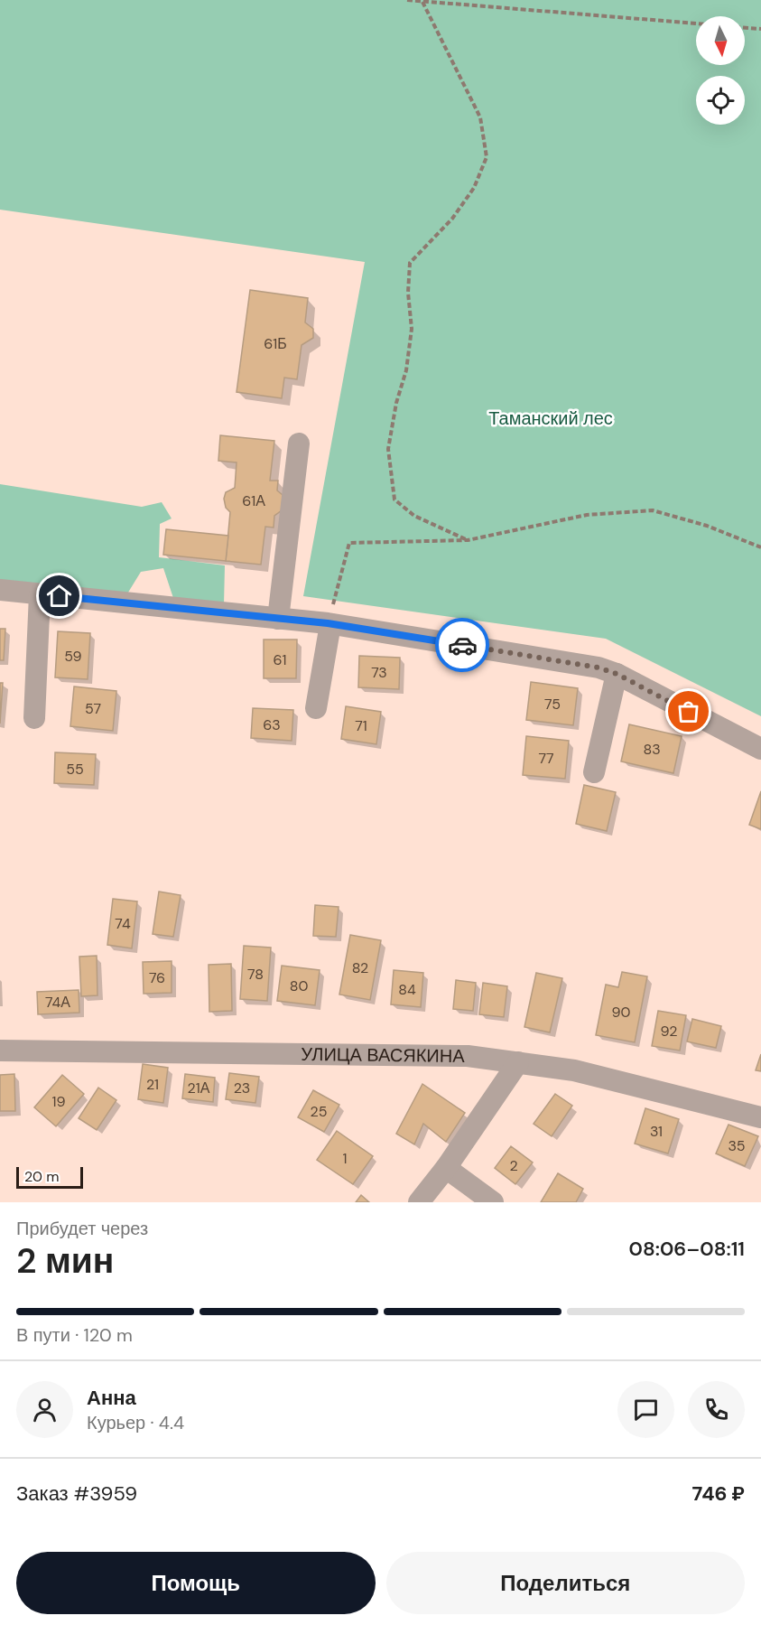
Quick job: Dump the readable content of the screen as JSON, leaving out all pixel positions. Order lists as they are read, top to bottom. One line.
{"streets":{"street":["УЛИЦА ВАСЯКИНА"]},"parks":["Таманский лес"],"house_numbers":["61Б","61А","59","61","73","75","57","63","71","83","77","55","74","82","78","76","80","84","74А","90","92","21","21А","23","19","25","31","35","1","2"],"scale_bar":"20 m","north":"bottom","page":{"scale":"20 m","heading":["2 мин","Прибудет через","08:06–08:11"],"panel":["Анна","Курьер · 4.4","Заказ #3959","746 ₽"],"bar":"В пути · 120 m","buttons":["Помощь","Поделиться"]}}
